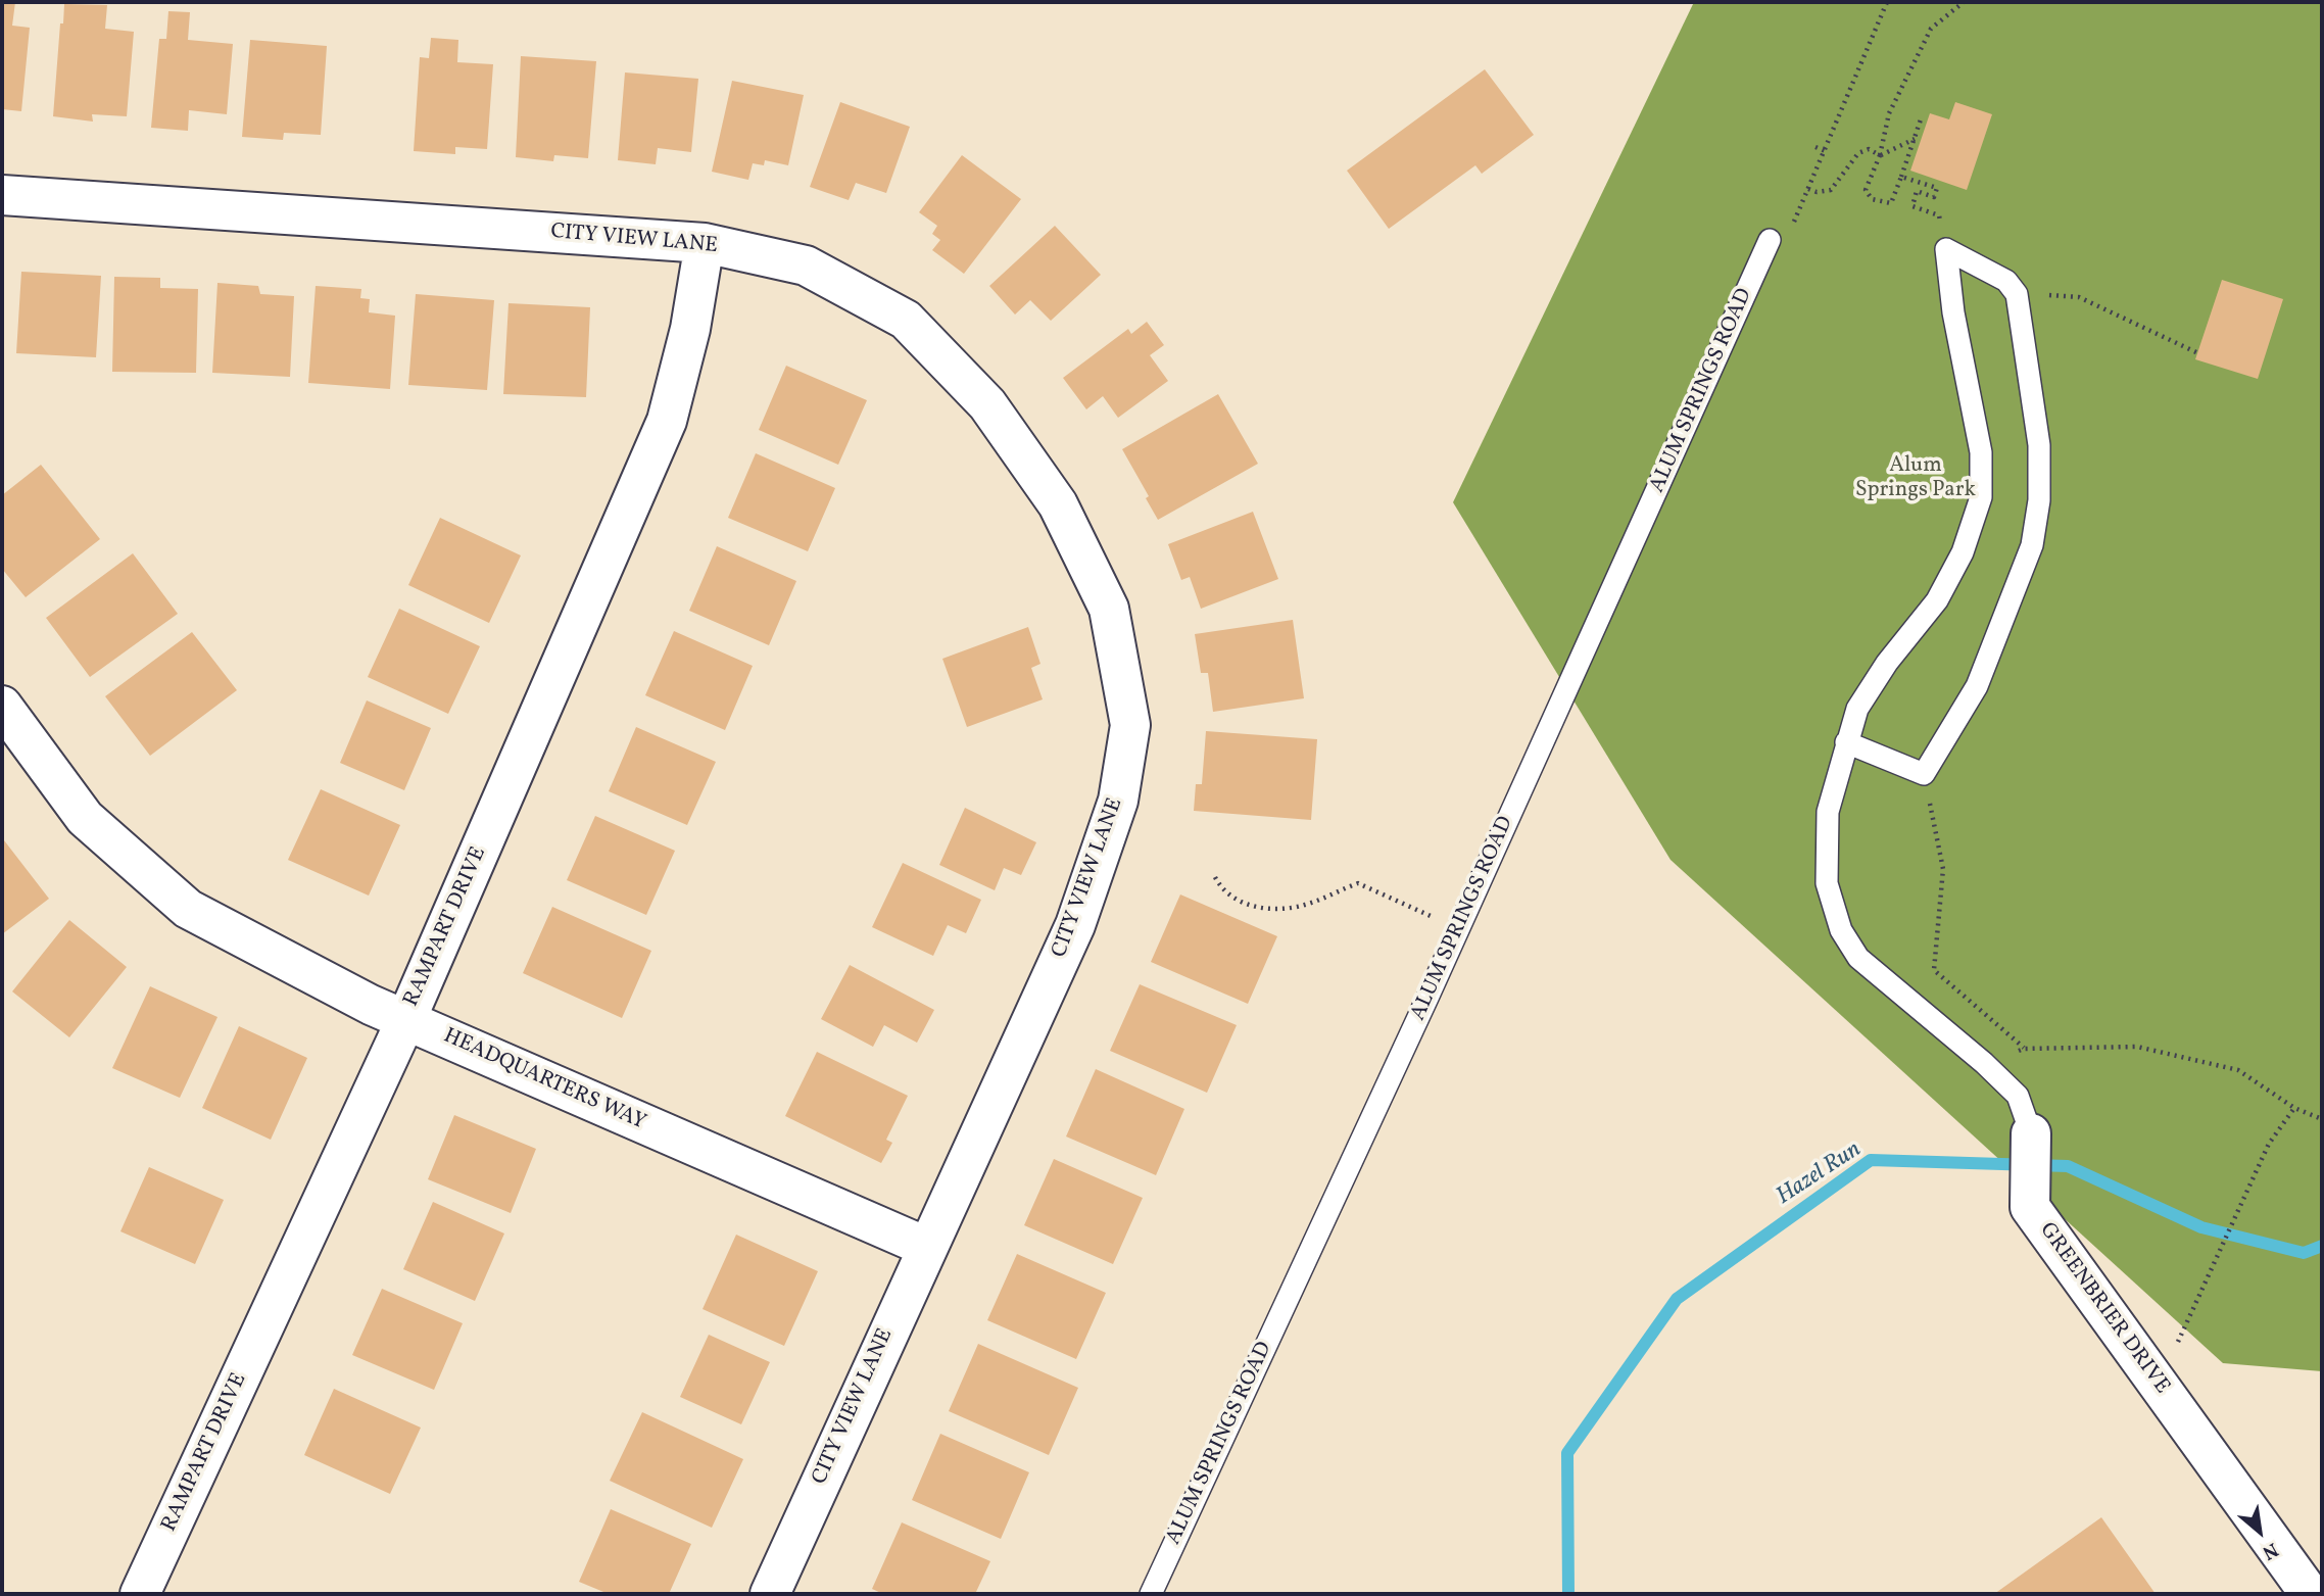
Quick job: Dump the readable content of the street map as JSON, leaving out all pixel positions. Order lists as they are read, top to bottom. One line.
{"streets":{"street":["CITY VIEW LANE","RAMPART DRIVE","HEADQUARTERS WAY","GREENBRIER DRIVE"],"lane":["ALUM SPRINGS ROAD"]},"crossings":[["CITY VIEW LANE","RAMPART DRIVE"],["CITY VIEW LANE","HEADQUARTERS WAY"],["RAMPART DRIVE","HEADQUARTERS WAY"]],"water":["Hazel Run"],"parks":["Alum Springs Park"],"north":"bottom right"}
